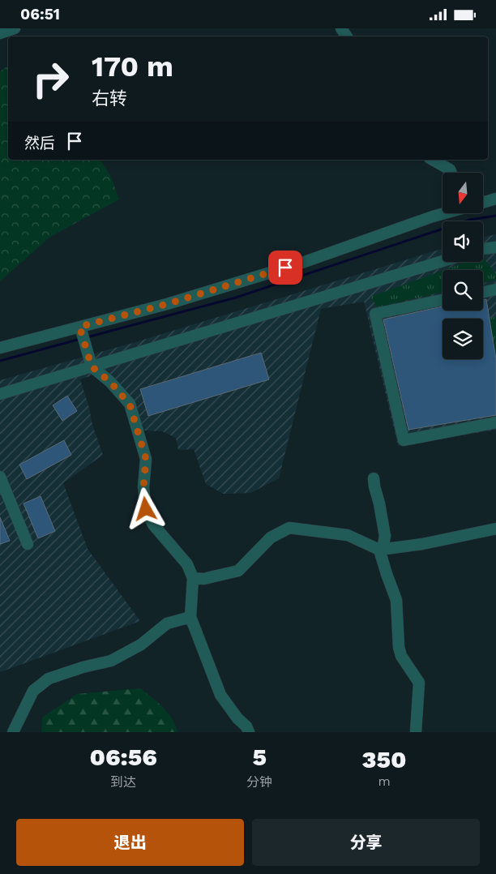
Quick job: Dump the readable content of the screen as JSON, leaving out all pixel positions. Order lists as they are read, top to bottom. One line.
{"north":"bottom","page":{"status":"06:51","turn":["170 m","右转"],"then":"然后","eta":["06:56","到达","5","分钟","350","m"],"buttons":["退出","分享"]}}
